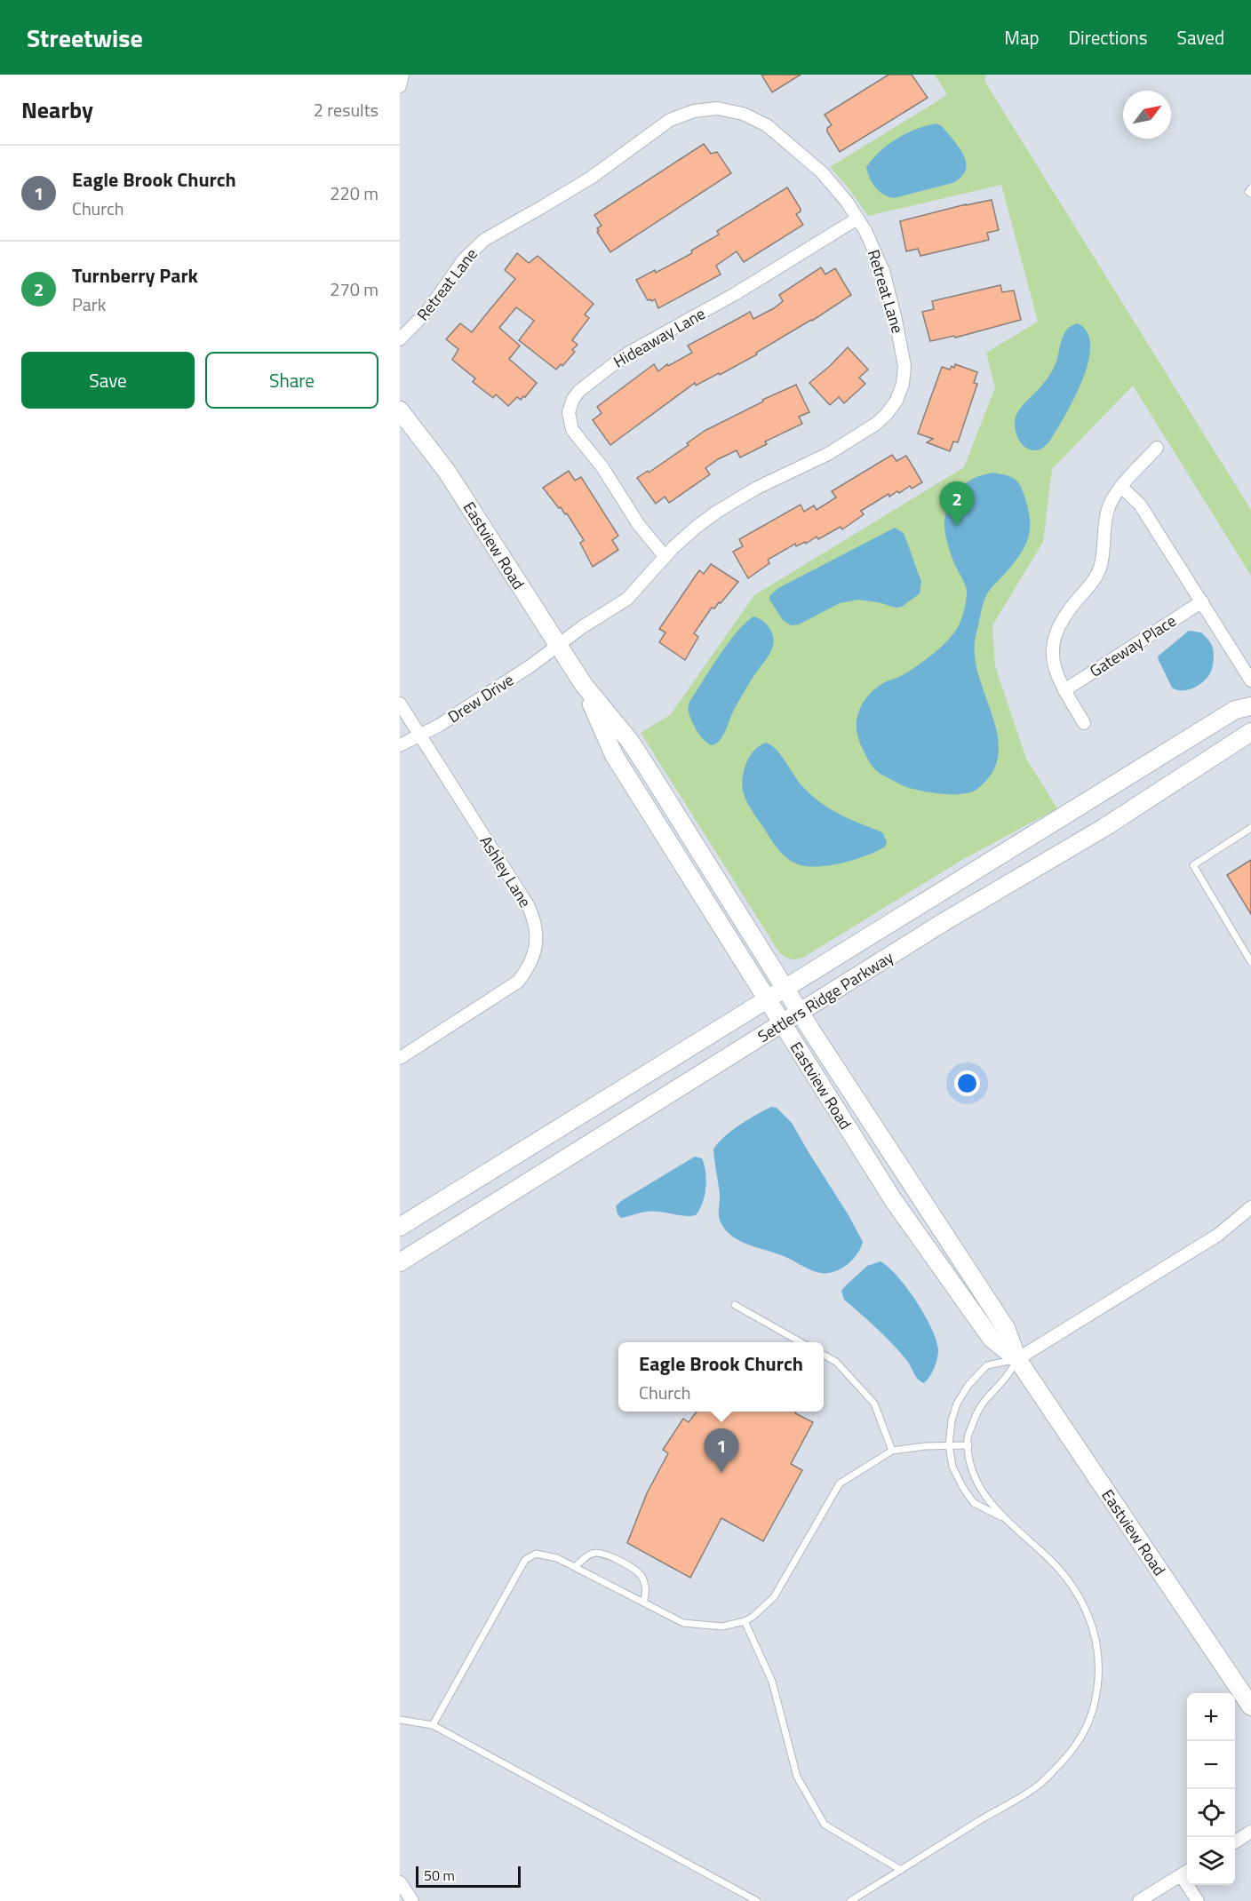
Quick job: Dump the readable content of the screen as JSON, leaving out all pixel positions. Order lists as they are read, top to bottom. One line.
{"streets":{"street":["Retreat Lane","Hideaway Lane","Eastview Road","Gateway Place","Drew Drive","Ashley Lane","Settlers Ridge Parkway"]},"crossings":[["Retreat Lane","Hideaway Lane"],["Retreat Lane","Eastview Road"],["Retreat Lane","Drew Drive"],["Eastview Road","Drew Drive"],["Eastview Road","Settlers Ridge Parkway"],["Drew Drive","Ashley Lane"]],"scale_bar":"50 m","north":"top right","page":{"header":"Streetwise","nav":["Map","Directions","Saved"],"heading":["Nearby","2 results"],"list":[{"mark":"1","name":"Eagle Brook Church","note":"Church","value":"220 m"},{"mark":"2","name":"Turnberry Park","note":"Park","value":"270 m"}],"buttons":["Save","Share"],"pins":["2","1"],"popup":["Eagle Brook Church","Church"],"map_buttons":["+","−"],"scale":"50 m"}}
